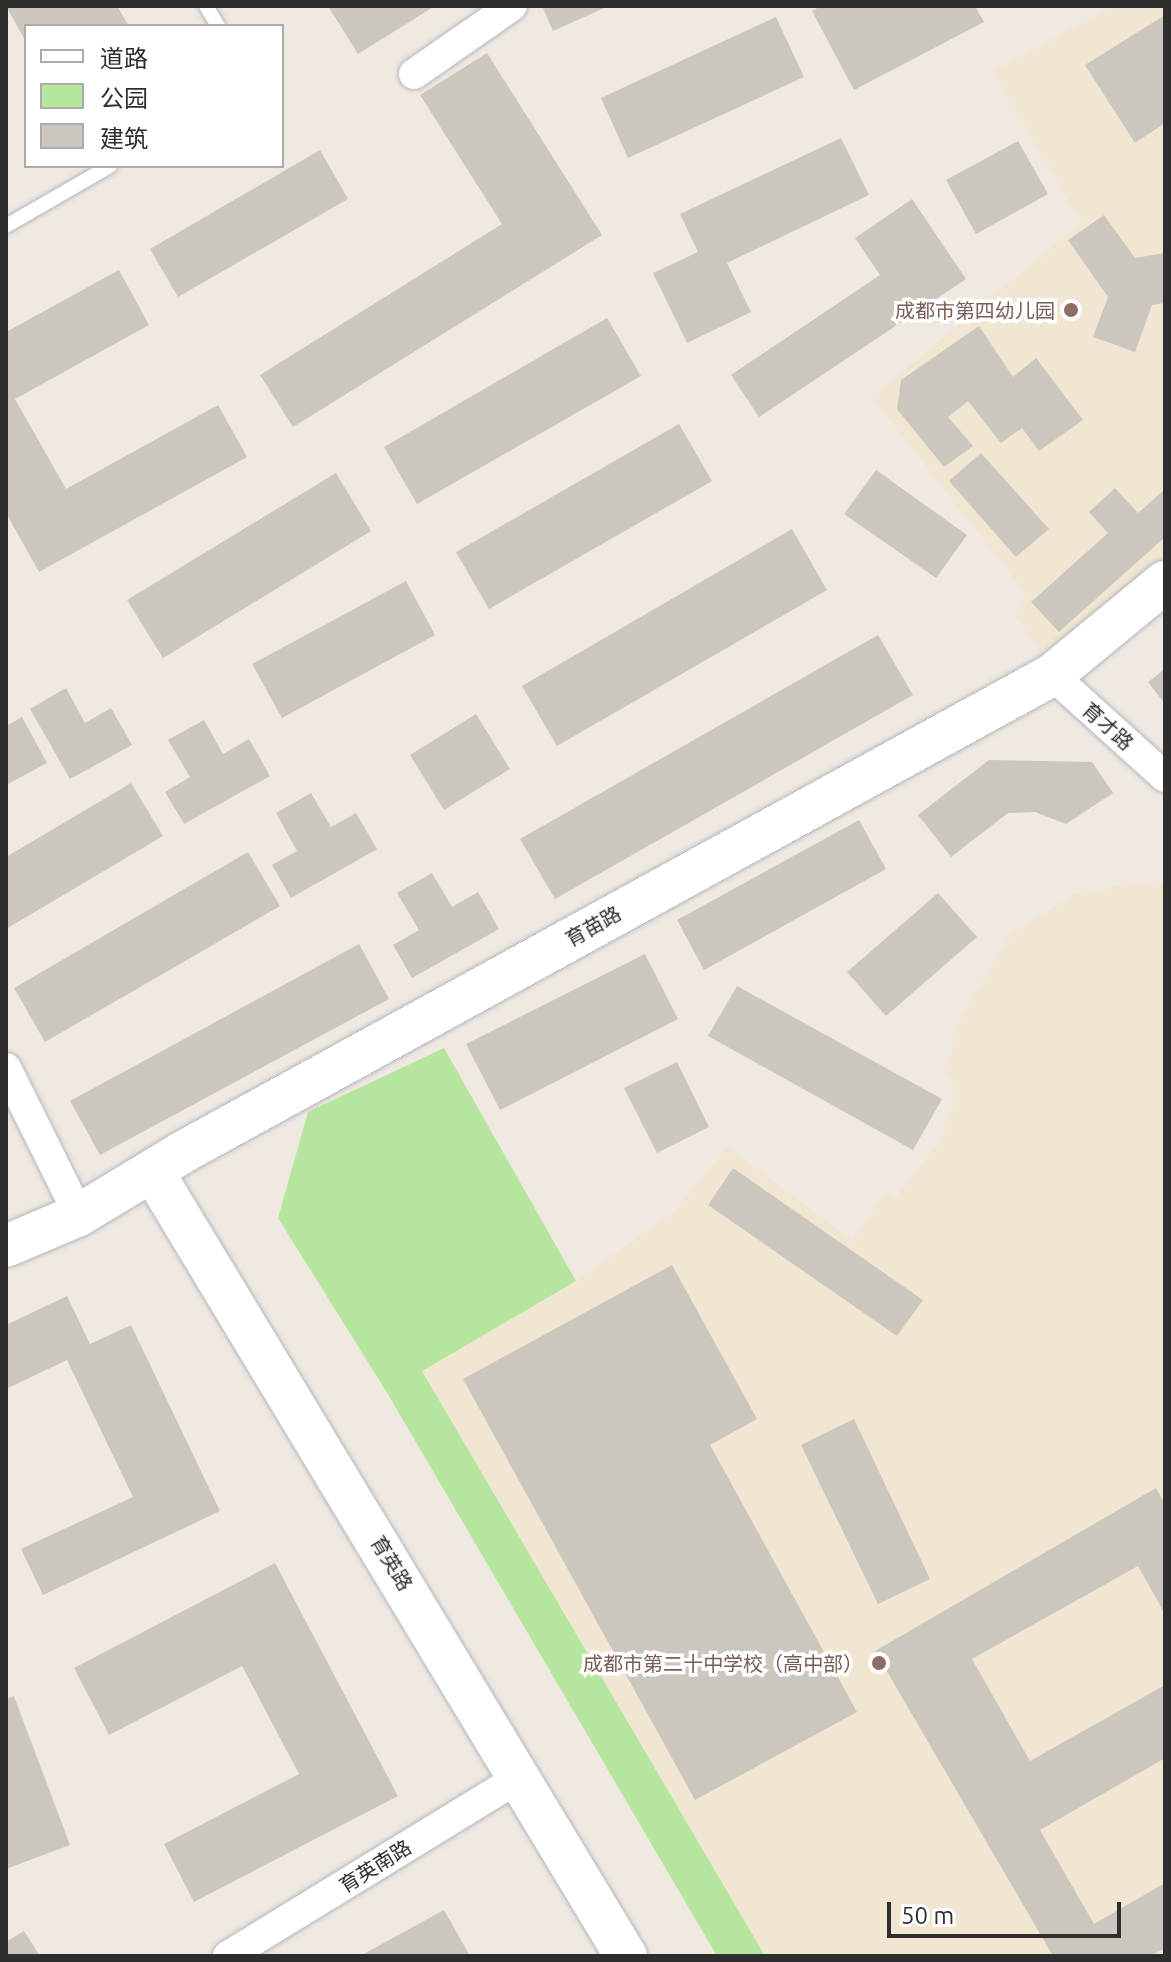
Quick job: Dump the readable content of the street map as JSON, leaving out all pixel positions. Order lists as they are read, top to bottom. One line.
{"streets":{"street":["育才路","育苗路","育英路","育英南路"]},"crossings":[["育才路","育苗路"],["育苗路","育英路"],["育英路","育英南路"]],"places":["成都市第四幼儿园","成都市第二十中学校（高中部）"],"legend":["道路","公园","建筑"],"scale_bar":"50 m"}
